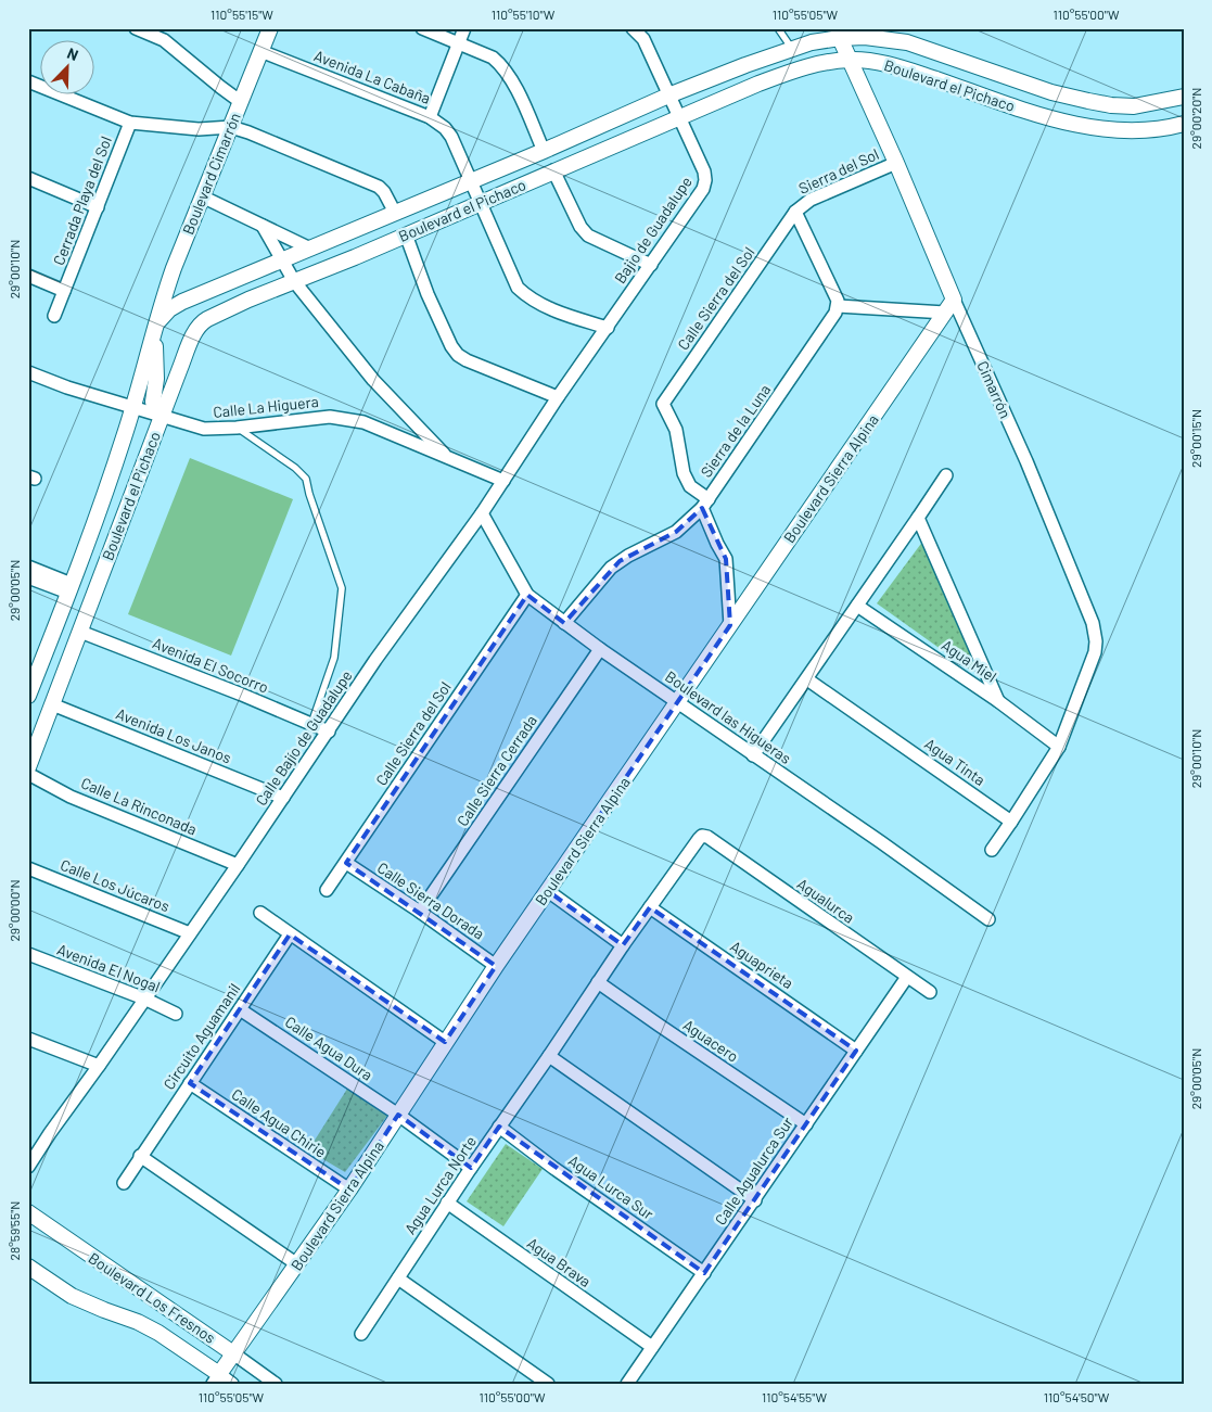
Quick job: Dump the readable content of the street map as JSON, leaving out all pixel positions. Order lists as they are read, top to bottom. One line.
{"streets":{"street":["Avenida La Cabaña","Boulevard el Pichaco","Sierra del Sol","Boulevard Cimarrón","Cerrada Playa del Sol","Bajio de Guadalupe","Calle Sierra del Sol","Cimarrón","Calle La Higuera","Sierra de la Luna","Boulevard Sierra Alpina","Agua Miel","Avenida El Socorro","Boulevard las Higueras","Avenida Los Janos","Calle Bajío de Guadalupe","Agua Tinta","Calle Sierra Cerrada","Calle La Rinconada","Calle Los Júcaros","Calle Sierra Dorada","Agualurca","Aguaprieta","Avenida El Nogal","Circuito Aguamanil","Aguacero","Calle Agua Dura","Calle Agua Chirie","Calle Agualurca Sur","Agua Lurca Norte","Agua Lurca Sur","Agua Brava","Boulevard Los Fresnos"]},"crossings":[["Avenida La Cabaña","Boulevard el Pichaco"],["Avenida La Cabaña","Boulevard Cimarrón"],["Avenida La Cabaña","Bajio de Guadalupe"],["Avenida La Cabaña","Calle Bajío de Guadalupe"],["Boulevard el Pichaco","Boulevard Cimarrón"],["Boulevard el Pichaco","Bajio de Guadalupe"],["Boulevard el Pichaco","Cimarrón"],["Boulevard el Pichaco","Calle La Higuera"],["Boulevard el Pichaco","Avenida El Socorro"],["Boulevard el Pichaco","Avenida Los Janos"],["Sierra del Sol","Calle Sierra del Sol"],["Sierra del Sol","Cimarrón"],["Boulevard Cimarrón","Cerrada Playa del Sol"],["Bajio de Guadalupe","Calle Bajío de Guadalupe"],["Calle Sierra del Sol","Sierra de la Luna"],["Calle Sierra del Sol","Boulevard las Higueras"],["Calle Sierra del Sol","Calle Sierra Dorada"],["Cimarrón","Boulevard Sierra Alpina"],["Cimarrón","Agua Miel"],["Calle La Higuera","Calle Bajío de Guadalupe"],["Sierra de la Luna","Boulevard las Higueras"],["Boulevard Sierra Alpina","Boulevard las Higueras"],["Boulevard Sierra Alpina","Calle Sierra Dorada"],["Boulevard Sierra Alpina","Calle Agua Dura"],["Boulevard Sierra Alpina","Calle Agua Chirie"],["Boulevard Sierra Alpina","Boulevard Los Fresnos"],["Avenida El Socorro","Calle Bajío de Guadalupe"],["Boulevard las Higueras","Calle Bajío de Guadalupe"],["Boulevard las Higueras","Calle Sierra Cerrada"],["Avenida Los Janos","Calle Bajío de Guadalupe"],["Calle Bajío de Guadalupe","Calle La Rinconada"],["Calle Bajío de Guadalupe","Calle Los Júcaros"],["Calle Bajío de Guadalupe","Avenida El Nogal"],["Calle Sierra Cerrada","Calle Sierra Dorada"],["Agualurca","Calle Agualurca Sur"],["Agualurca","Agua Lurca Norte"],["Aguaprieta","Calle Agualurca Sur"],["Aguaprieta","Agua Lurca Norte"],["Circuito Aguamanil","Calle Agua Dura"],["Circuito Aguamanil","Calle Agua Chirie"],["Aguacero","Calle Agualurca Sur"],["Aguacero","Agua Lurca Norte"],["Calle Agua Dura","Agua Lurca Norte"],["Calle Agualurca Sur","Agua Lurca Sur"],["Calle Agualurca Sur","Agua Brava"],["Agua Lurca Norte","Agua Lurca Sur"],["Agua Lurca Norte","Agua Brava"]],"north":"top right","coordinates":["110°55'15\"W","110°55'10\"W","110°55'05\"W","110°55'00\"W","29°00'20\"N","29°00'10\"N","29°00'15\"N","29°00'05\"N","29°00'00\"N","28°59'55\"N","110°54'55\"W","110°54'50\"W"]}
